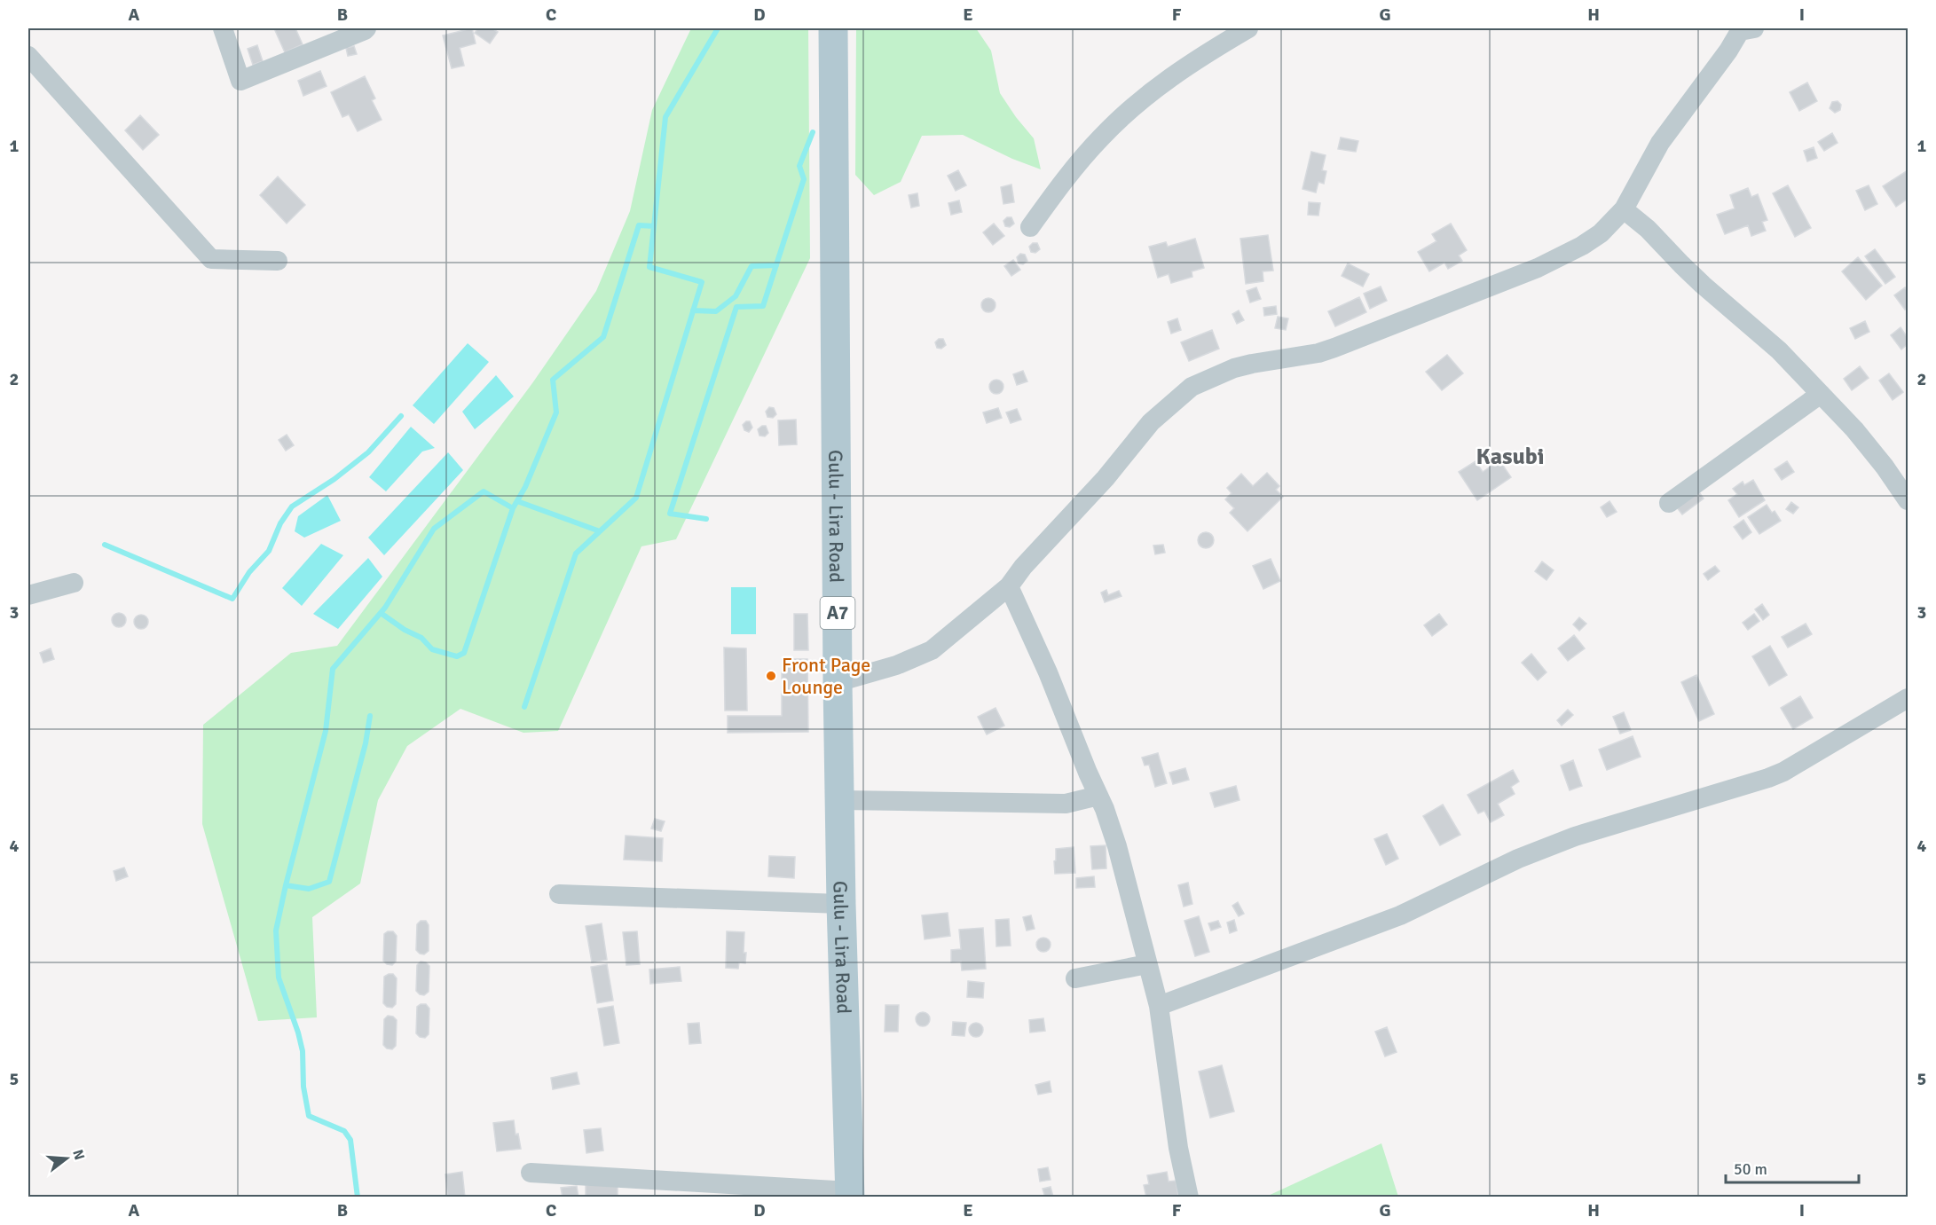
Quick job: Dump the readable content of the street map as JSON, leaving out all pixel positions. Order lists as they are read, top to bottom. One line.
{"streets":{"main road":["Gulu - Lira Road","A7"]},"districts":["Kasubi"],"places":["Front Page Lounge"],"scale_bar":"50 m","north":"right","grid":{"columns":["A","B","C","D","E","F","G","H","I"],"rows":["1","2","3","4","5"]}}
